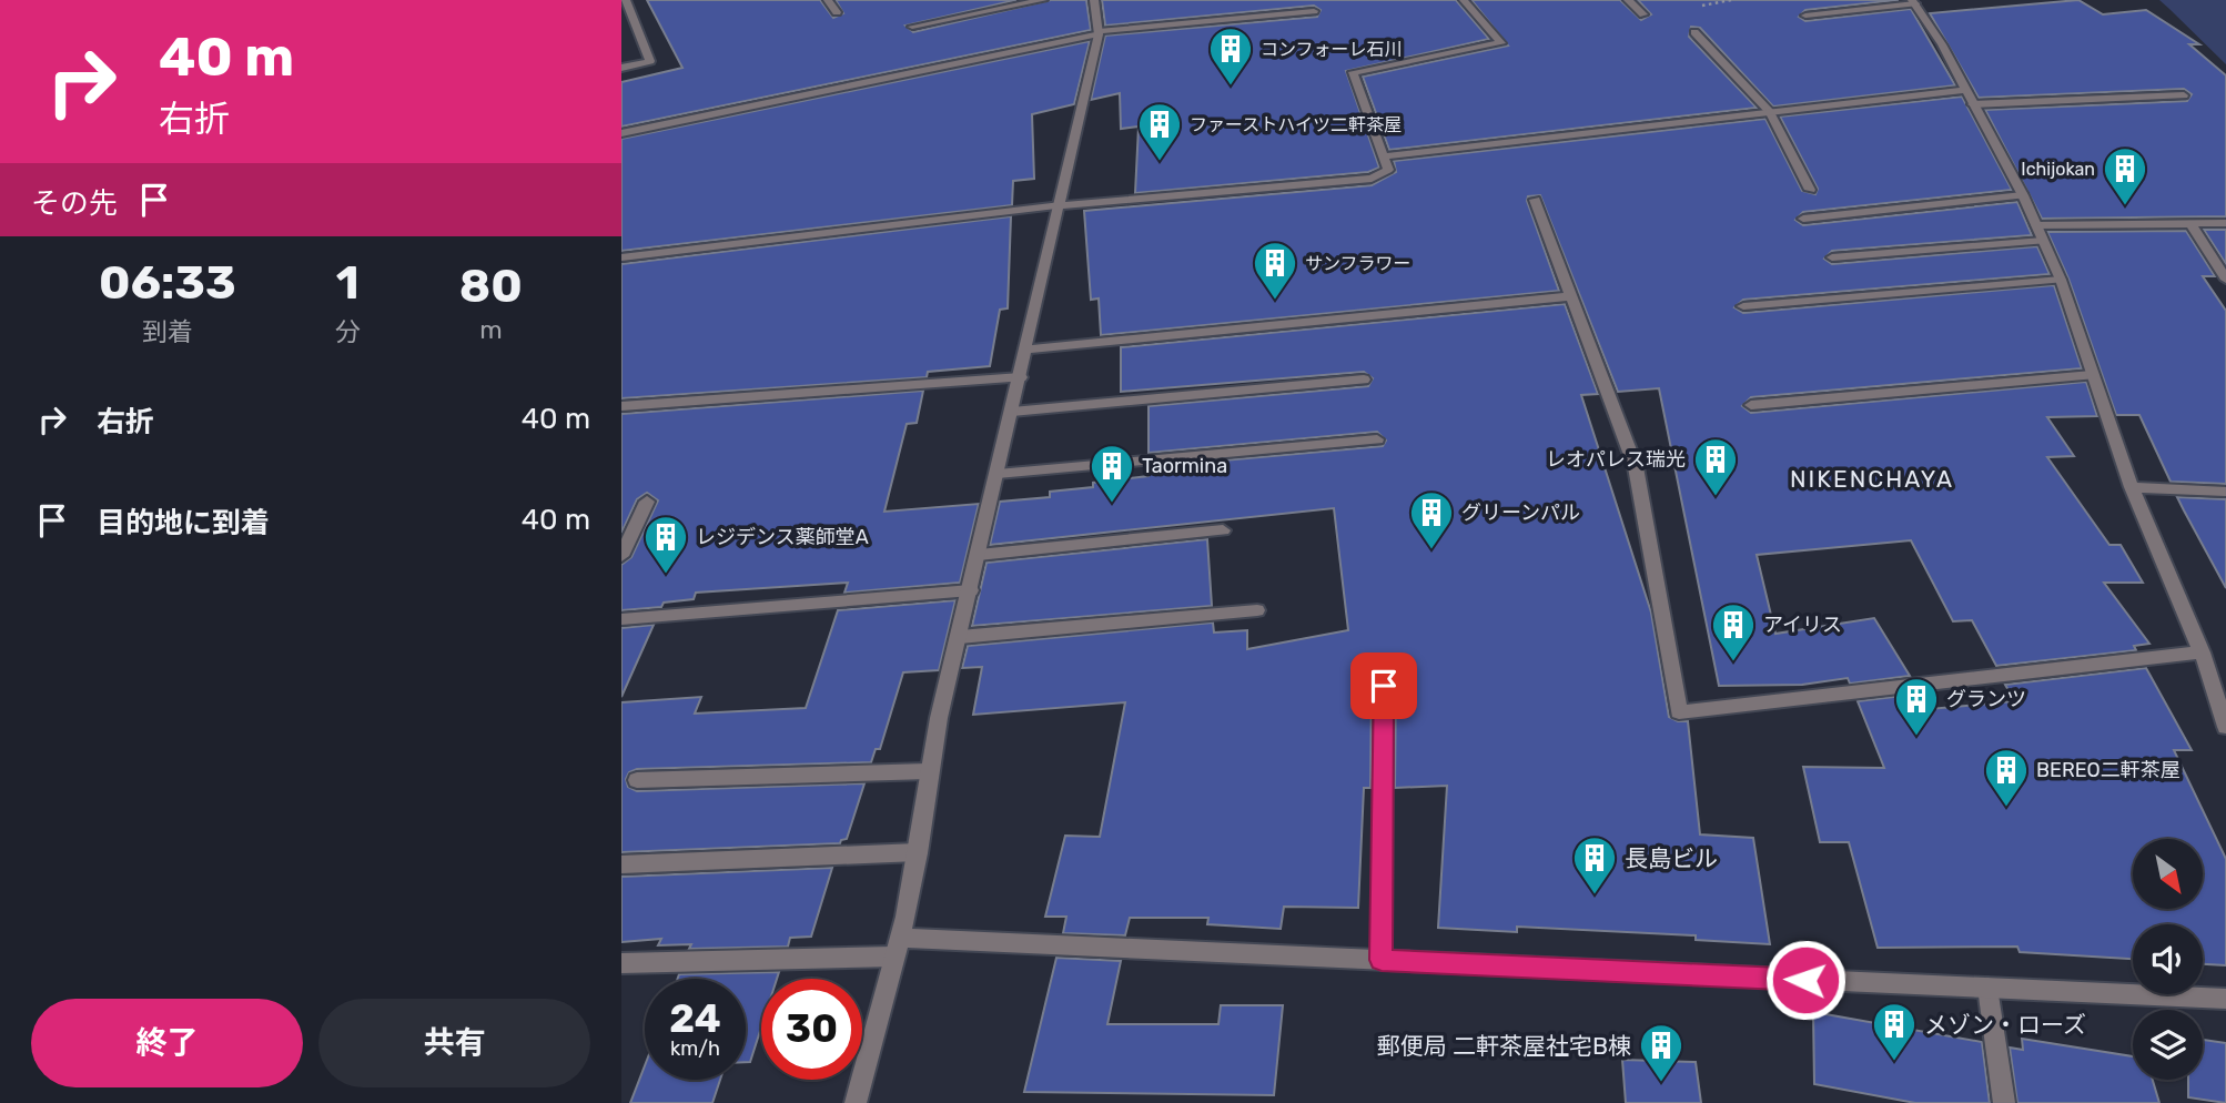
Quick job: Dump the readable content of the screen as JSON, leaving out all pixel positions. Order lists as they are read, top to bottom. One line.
{"districts":["NIKENCHAYA"],"places":{"building":["コンフォーレ石川","ファーストハイツ二軒茶屋","Ichijokan","サンフラワー","レオパレス瑞光","Taormina","グリーンパル","レジデンス薬師堂A","アイリス","グランツ","BEREO二軒茶屋","長島ビル","メゾン・ローズ","郵便局 二軒茶屋社宅B棟"]},"north":"bottom right","page":{"turn":["40 m","右折"],"then":"その先","eta":["06:33","到着","1","分","80","m"],"list":[{"name":"右折","value":"40 m"},{"name":"目的地に到着","value":"40 m"}],"speed":"24 km/h","limit":"30","buttons":["終了","共有"]}}
